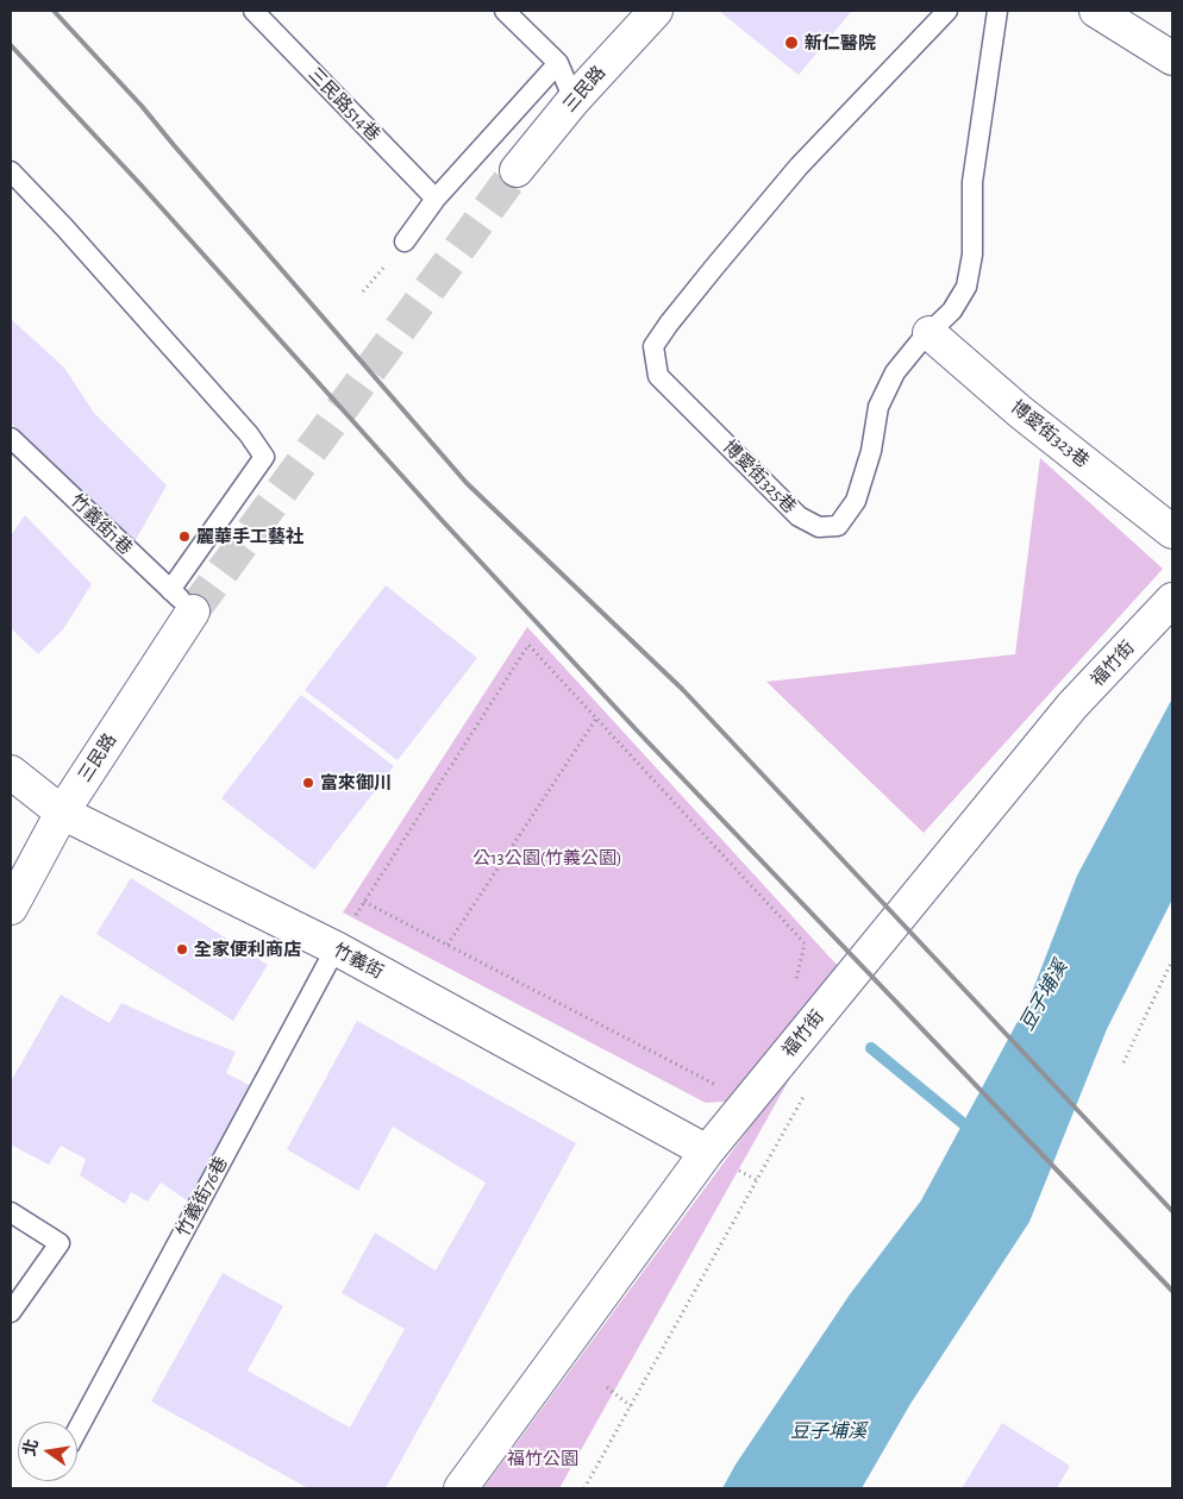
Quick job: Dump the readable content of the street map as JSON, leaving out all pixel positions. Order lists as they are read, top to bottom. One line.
{"streets":{"street":["三民路","博愛街323巷","福竹街","竹義街"],"lane":["三民路514巷","博愛街325巷","竹義街1巷","竹義街76巷"]},"crossings":[["三民路","竹義街1巷"],["三民路","竹義街"],["博愛街323巷","博愛街325巷"],["福竹街","竹義街"],["竹義街","竹義街76巷"]],"water":["豆子埔溪"],"parks":["公13公園(竹義公園)","福竹公園"],"places":["新仁醫院","麗華手工藝社","富來御川","全家便利商店"],"north":"left"}
